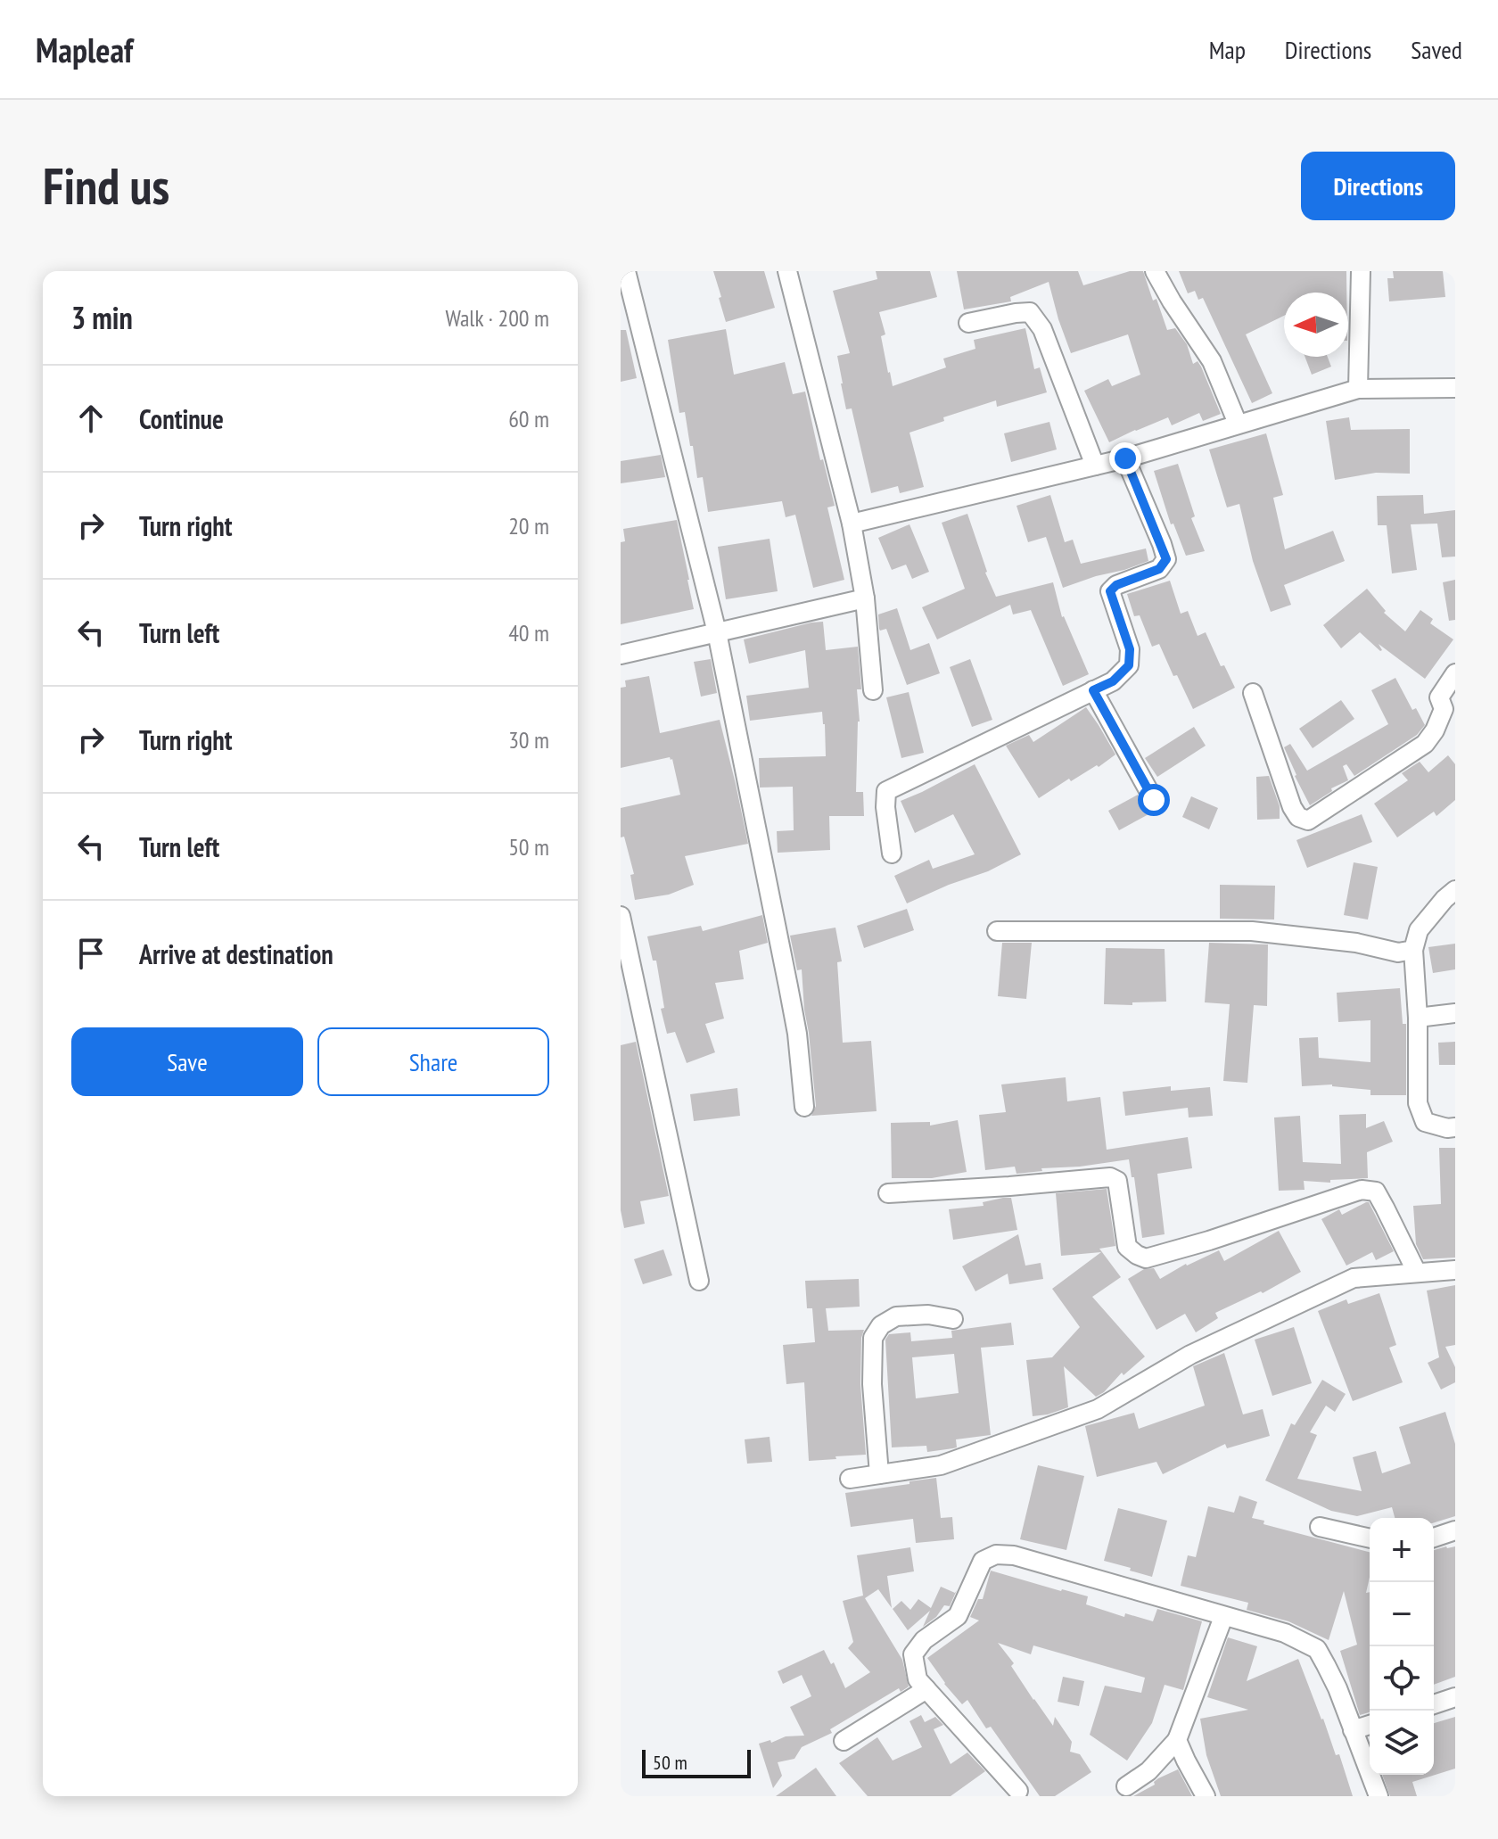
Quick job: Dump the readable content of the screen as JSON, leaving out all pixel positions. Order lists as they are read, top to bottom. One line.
{"scale_bar":"50 m","north":"left","page":{"header":"Mapleaf","nav":["Map","Directions","Saved"],"buttons":["Directions",["Save","Share"]],"title":"Find us","heading":["3 min","Walk · 200 m"],"list":[["Continue","60 m"],["Turn right","20 m"],["Turn left","40 m"],["Turn right","30 m"],["Turn left","50 m"],"Arrive at destination"],"map_buttons":["+","−"],"scale":"50 m"}}
